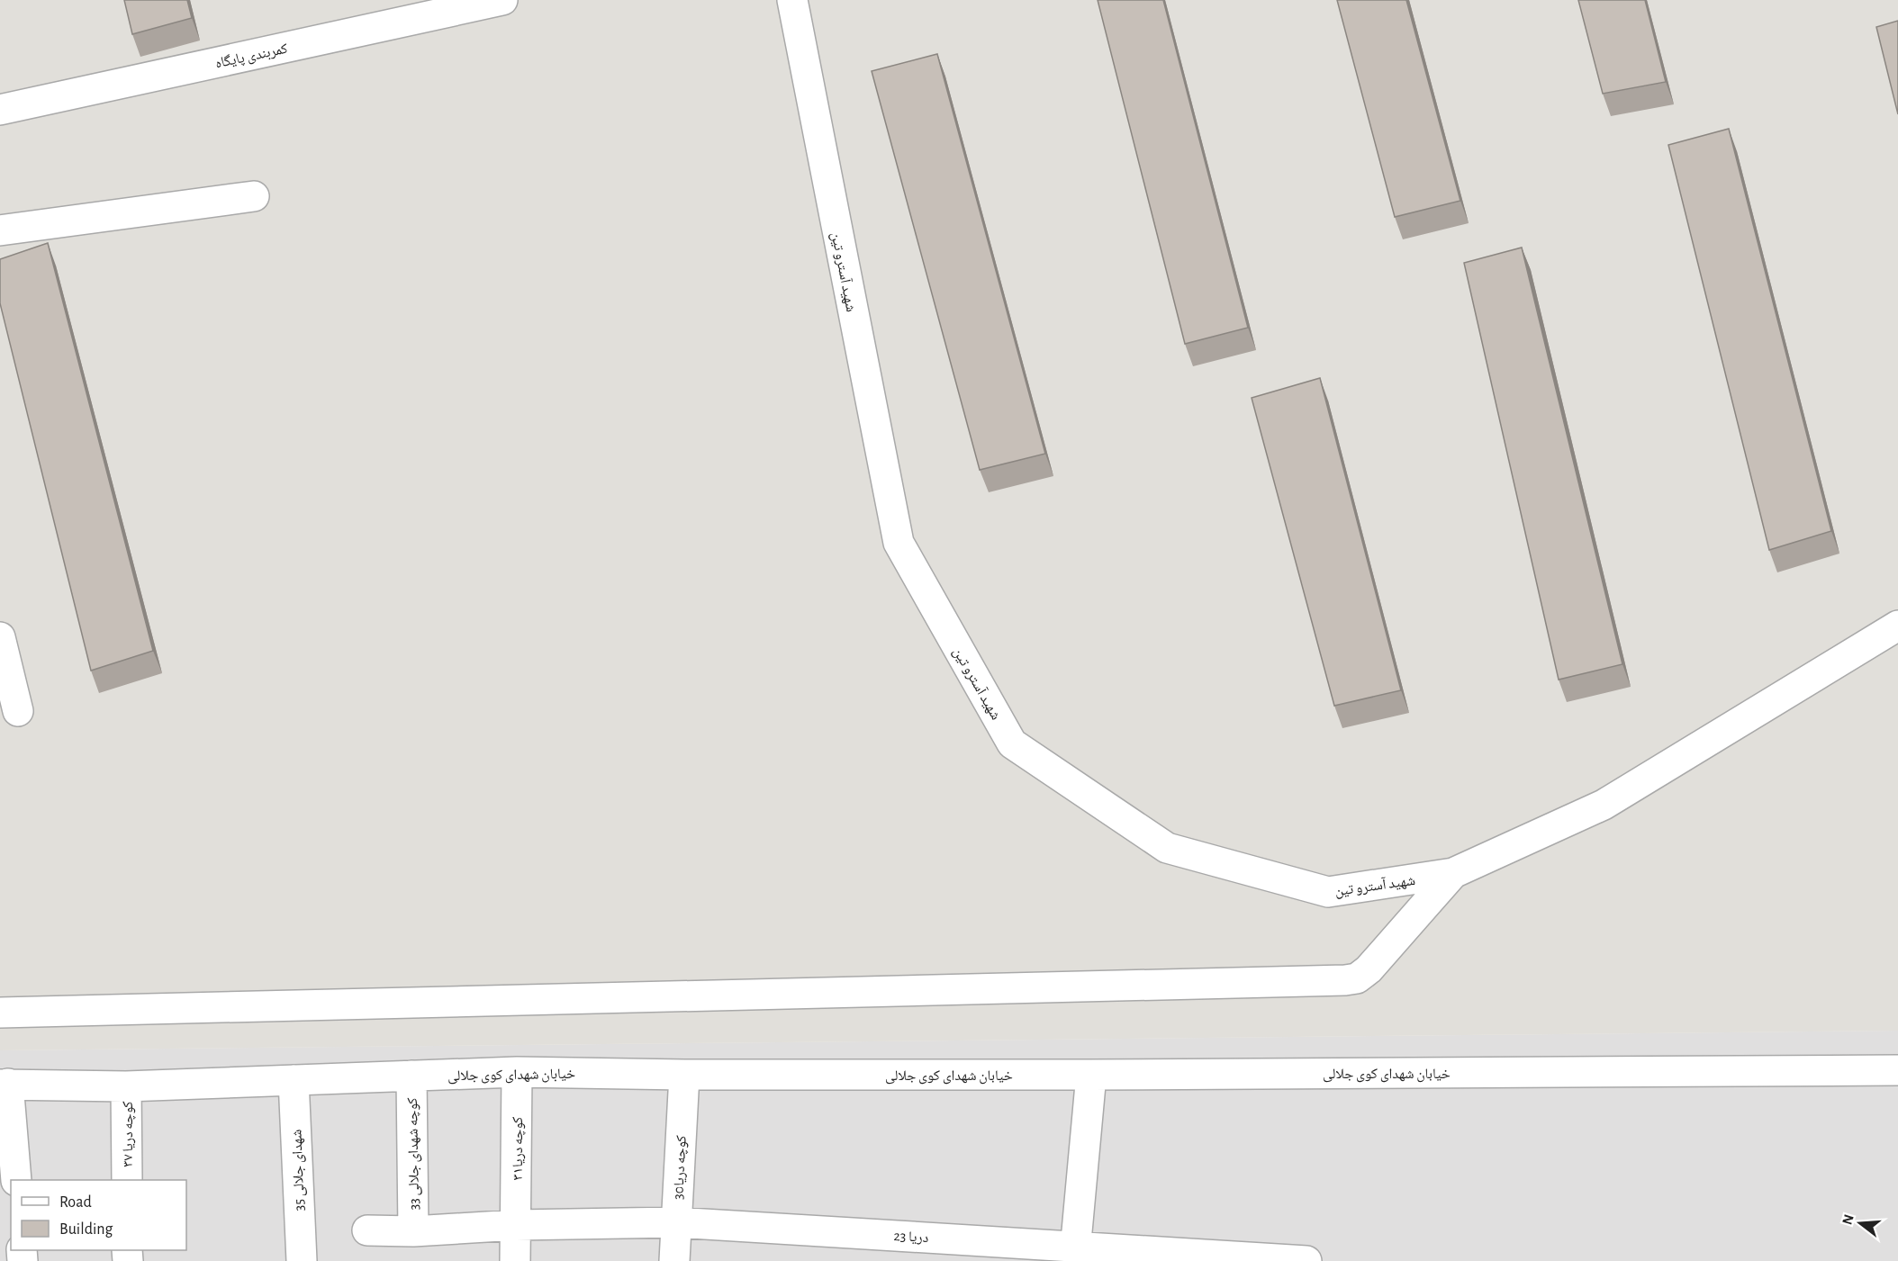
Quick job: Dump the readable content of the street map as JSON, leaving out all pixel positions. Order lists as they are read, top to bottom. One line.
{"streets":{"street":["کمربندی پایگاه","شهید آسترو تین","خیابان شهدای کوی جلالی","کوچه دریا ۳۷","کوچه دریا۳۱","کوچه شهدای جلالی 33","کوچه دریا30","شهدای جلالی 35","دریا 23"]},"crossings":[["خیابان شهدای کوی جلالی","کوچه دریا ۳۷"],["خیابان شهدای کوی جلالی","کوچه دریا۳۱"],["خیابان شهدای کوی جلالی","کوچه شهدای جلالی 33"],["خیابان شهدای کوی جلالی","کوچه دریا30"],["خیابان شهدای کوی جلالی","شهدای جلالی 35"],["کوچه دریا۳۱","دریا 23"],["کوچه شهدای جلالی 33","دریا 23"],["کوچه دریا30","دریا 23"]],"legend":["Road","Building"],"north":"left"}
